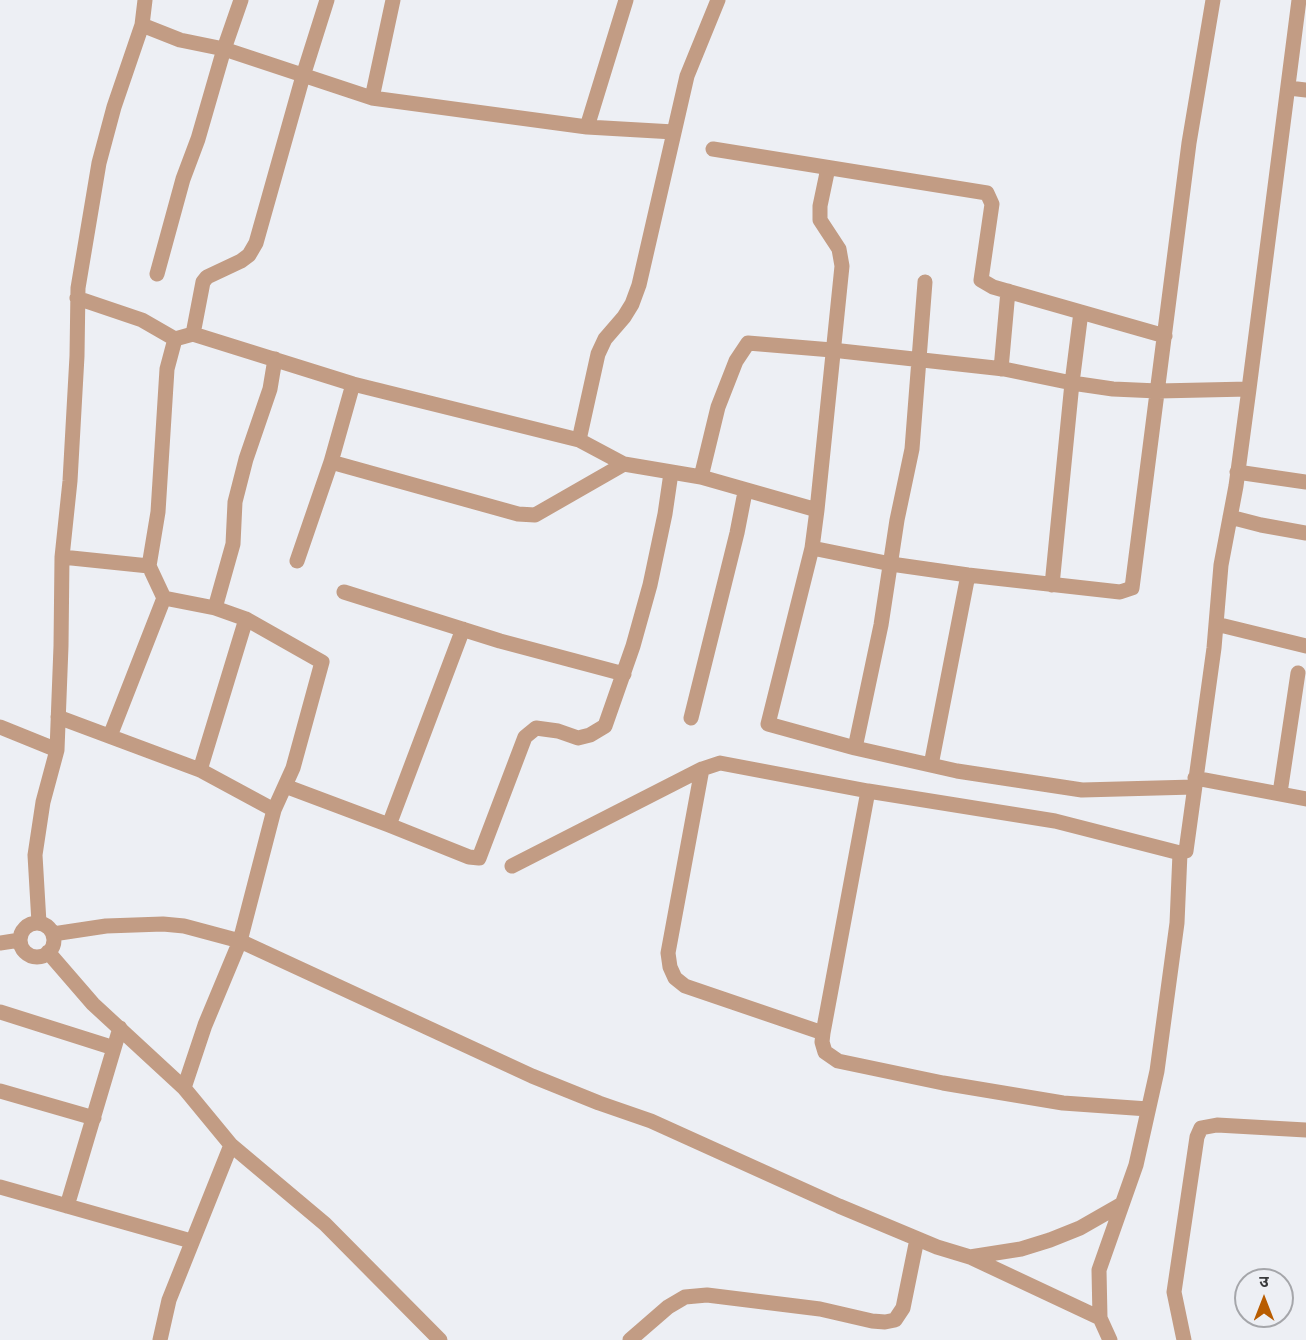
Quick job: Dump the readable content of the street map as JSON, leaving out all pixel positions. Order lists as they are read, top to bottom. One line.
{"north":"top"}
